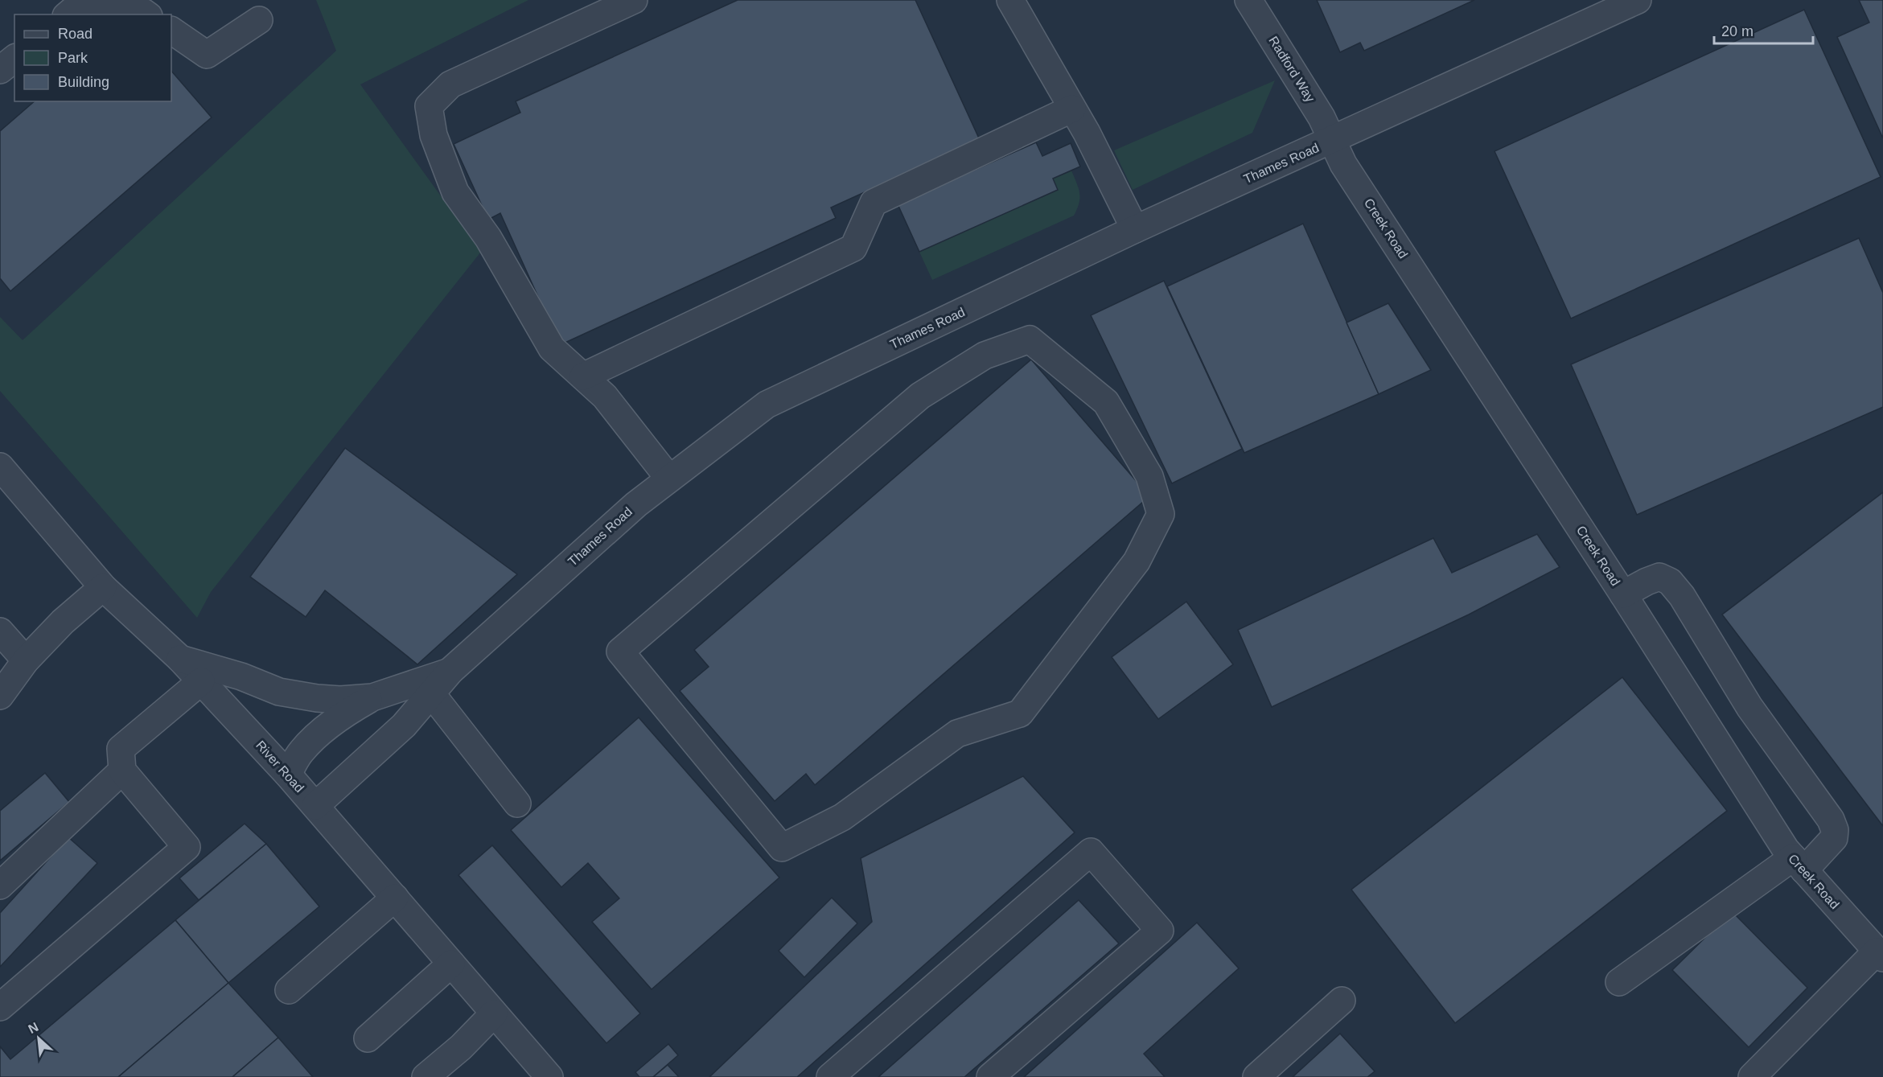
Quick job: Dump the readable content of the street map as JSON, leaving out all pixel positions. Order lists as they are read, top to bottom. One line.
{"streets":{"street":["Radford Way","Thames Road","Creek Road","River Road"]},"crossings":[["Radford Way","Thames Road"],["Radford Way","Creek Road"],["Thames Road","Creek Road"],["Thames Road","River Road"]],"legend":["Road","Park","Building"],"scale_bar":"20 m","north":"top left"}
